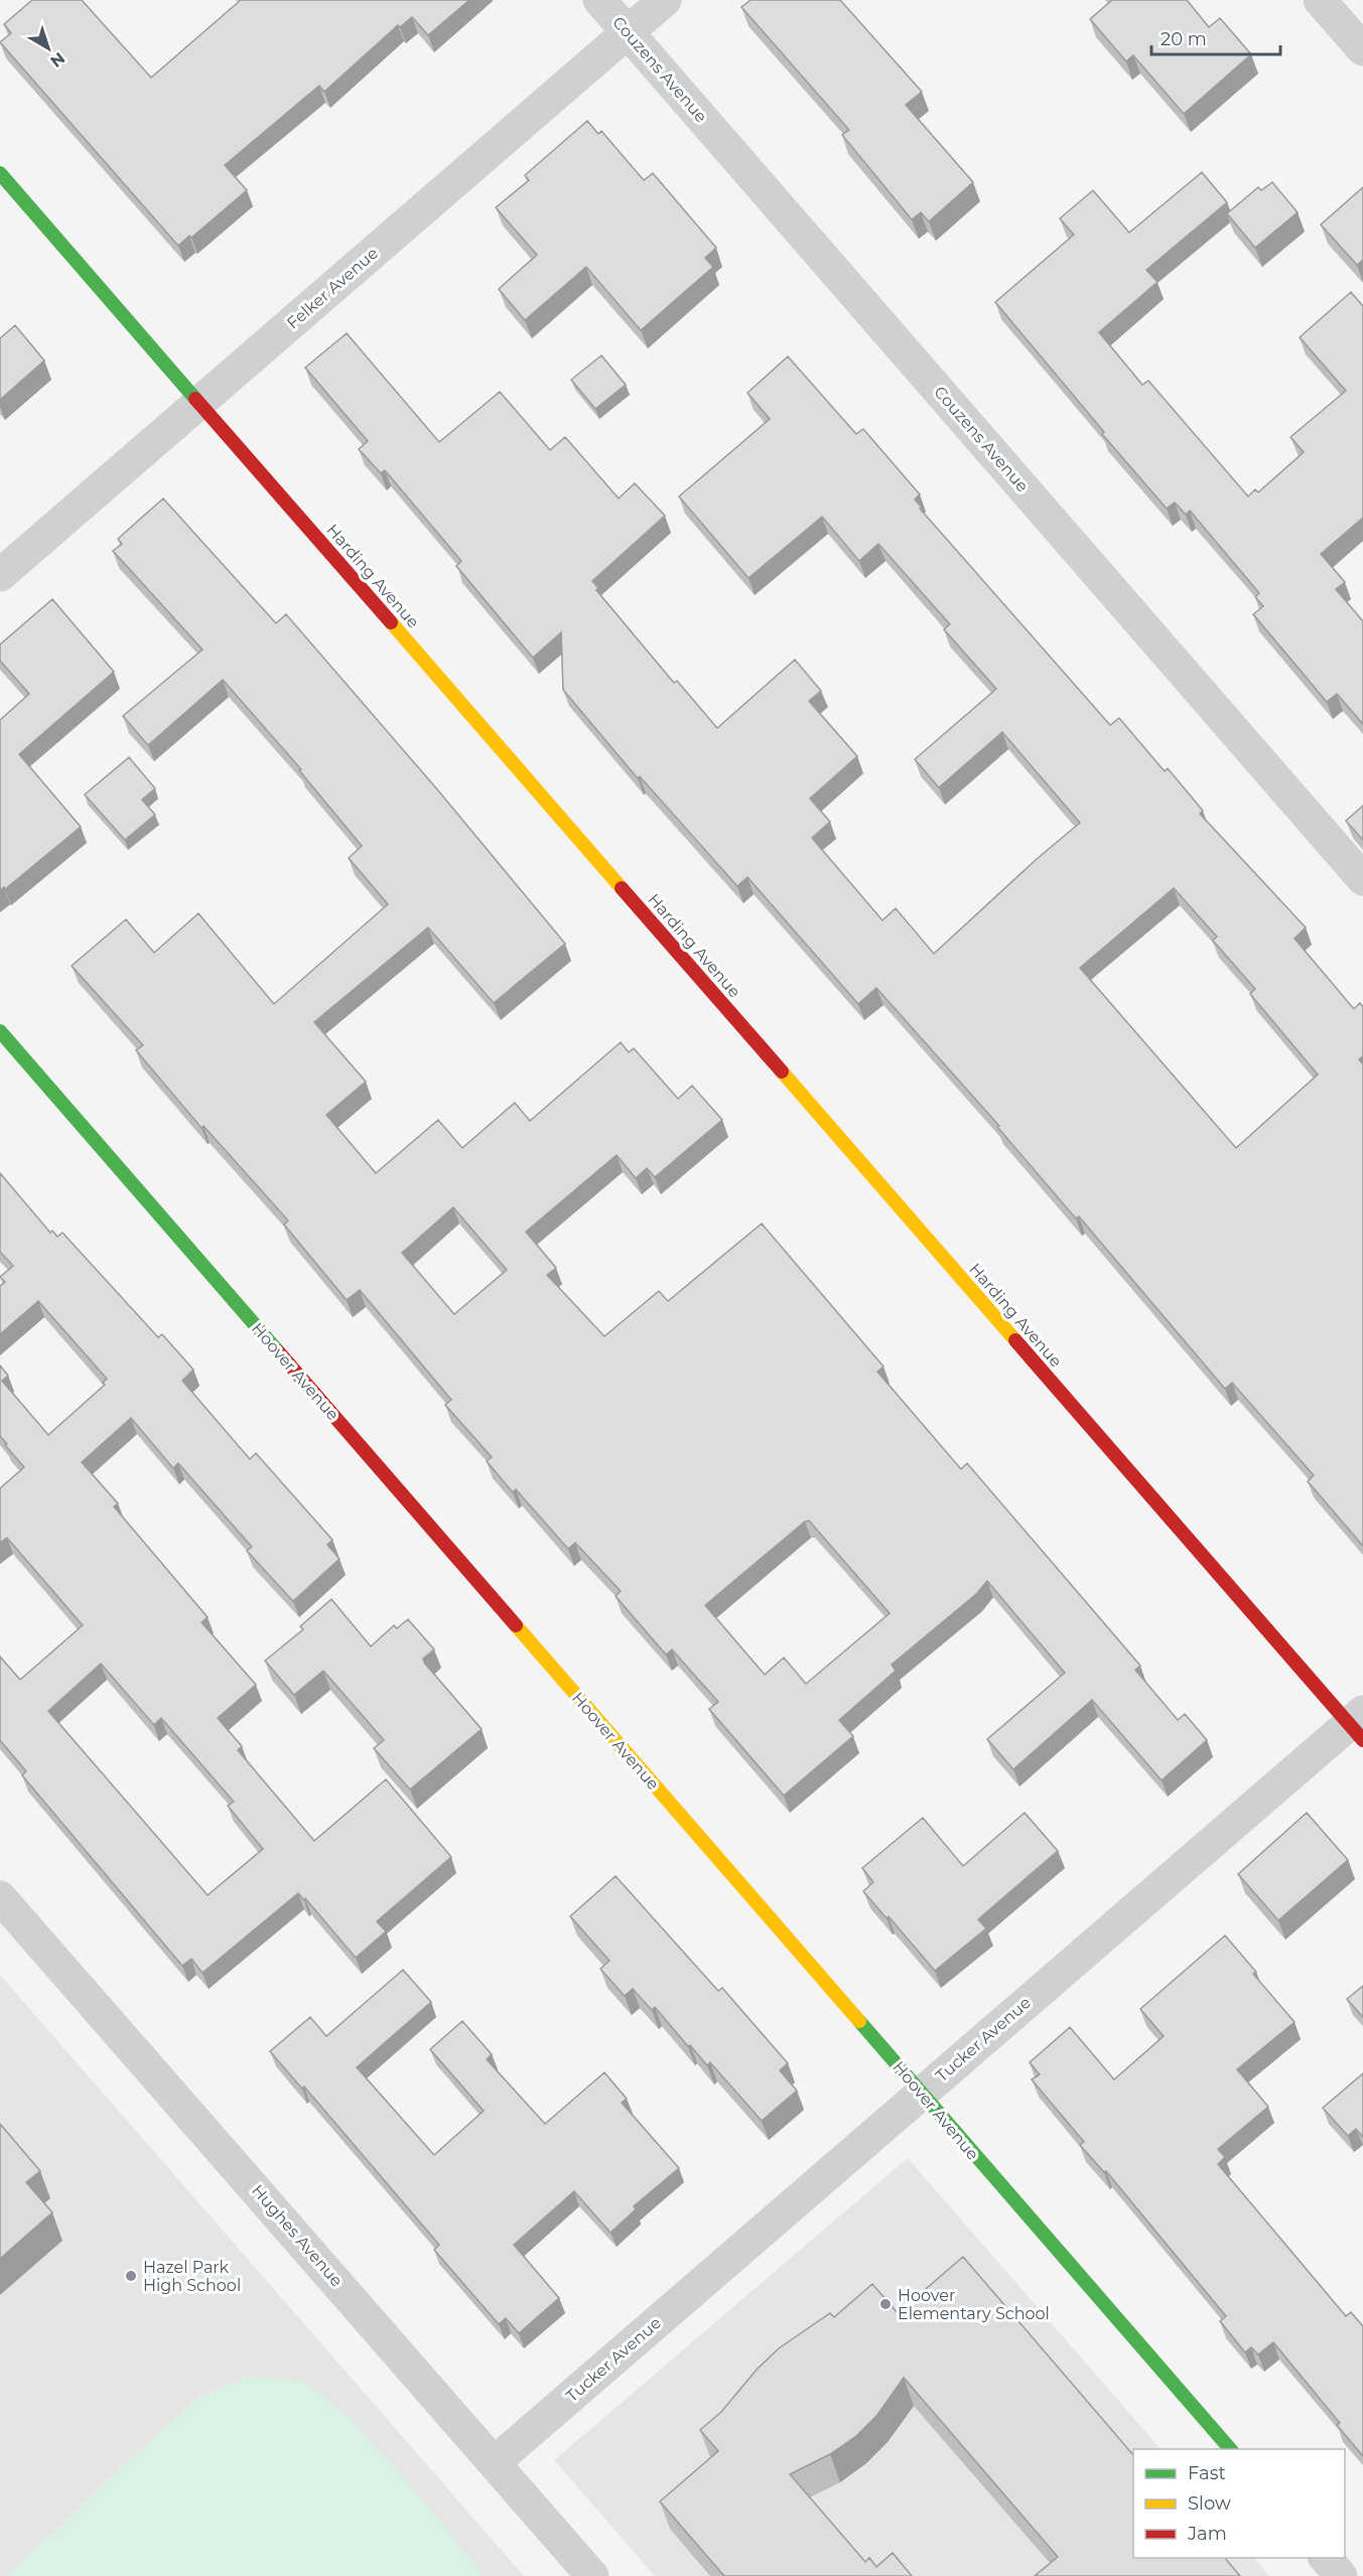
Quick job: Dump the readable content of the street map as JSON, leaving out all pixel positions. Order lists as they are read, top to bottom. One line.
{"streets":{"street":["Couzens Avenue","Felker Avenue","Harding Avenue","Hoover Avenue","Tucker Avenue","Hughes Avenue"]},"crossings":[["Couzens Avenue","Felker Avenue"],["Felker Avenue","Harding Avenue"],["Harding Avenue","Tucker Avenue"],["Hoover Avenue","Tucker Avenue"],["Tucker Avenue","Hughes Avenue"]],"places":["Hazel Park High School","Hoover Elementary School"],"legend":["Fast","Slow","Jam"],"scale_bar":"20 m","north":"bottom right"}
